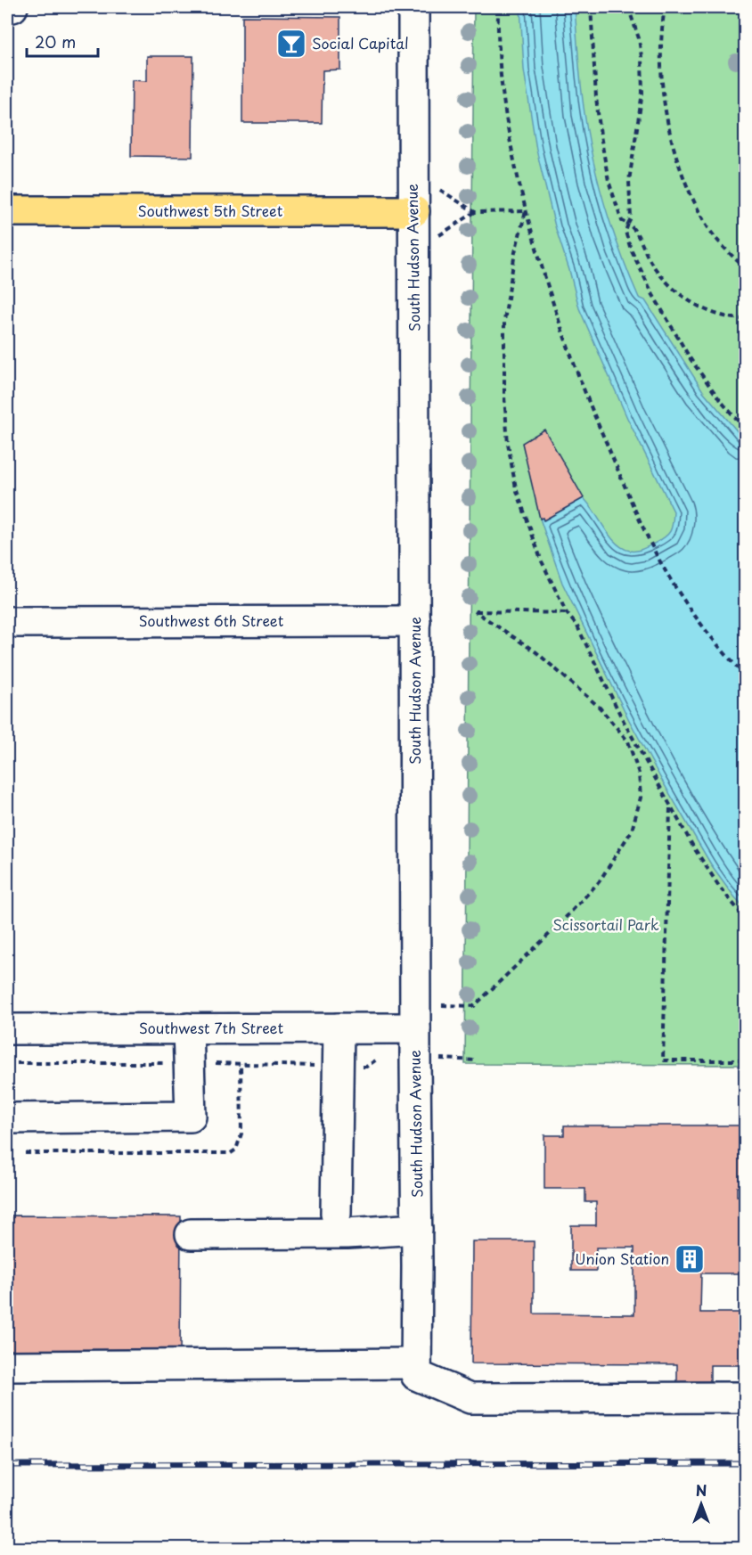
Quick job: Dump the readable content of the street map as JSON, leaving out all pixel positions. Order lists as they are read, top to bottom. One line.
{"streets":{"main road":["Southwest 5th Street"],"street":["South Hudson Avenue","Southwest 6th Street","Southwest 7th Street"]},"crossings":[["Southwest 5th Street","South Hudson Avenue"],["South Hudson Avenue","Southwest 6th Street"],["South Hudson Avenue","Southwest 7th Street"]],"parks":["Scissortail Park"],"places":{"bar":["Social Capital"],"building":["Union Station"]},"scale_bar":"20 m","north":"top"}
